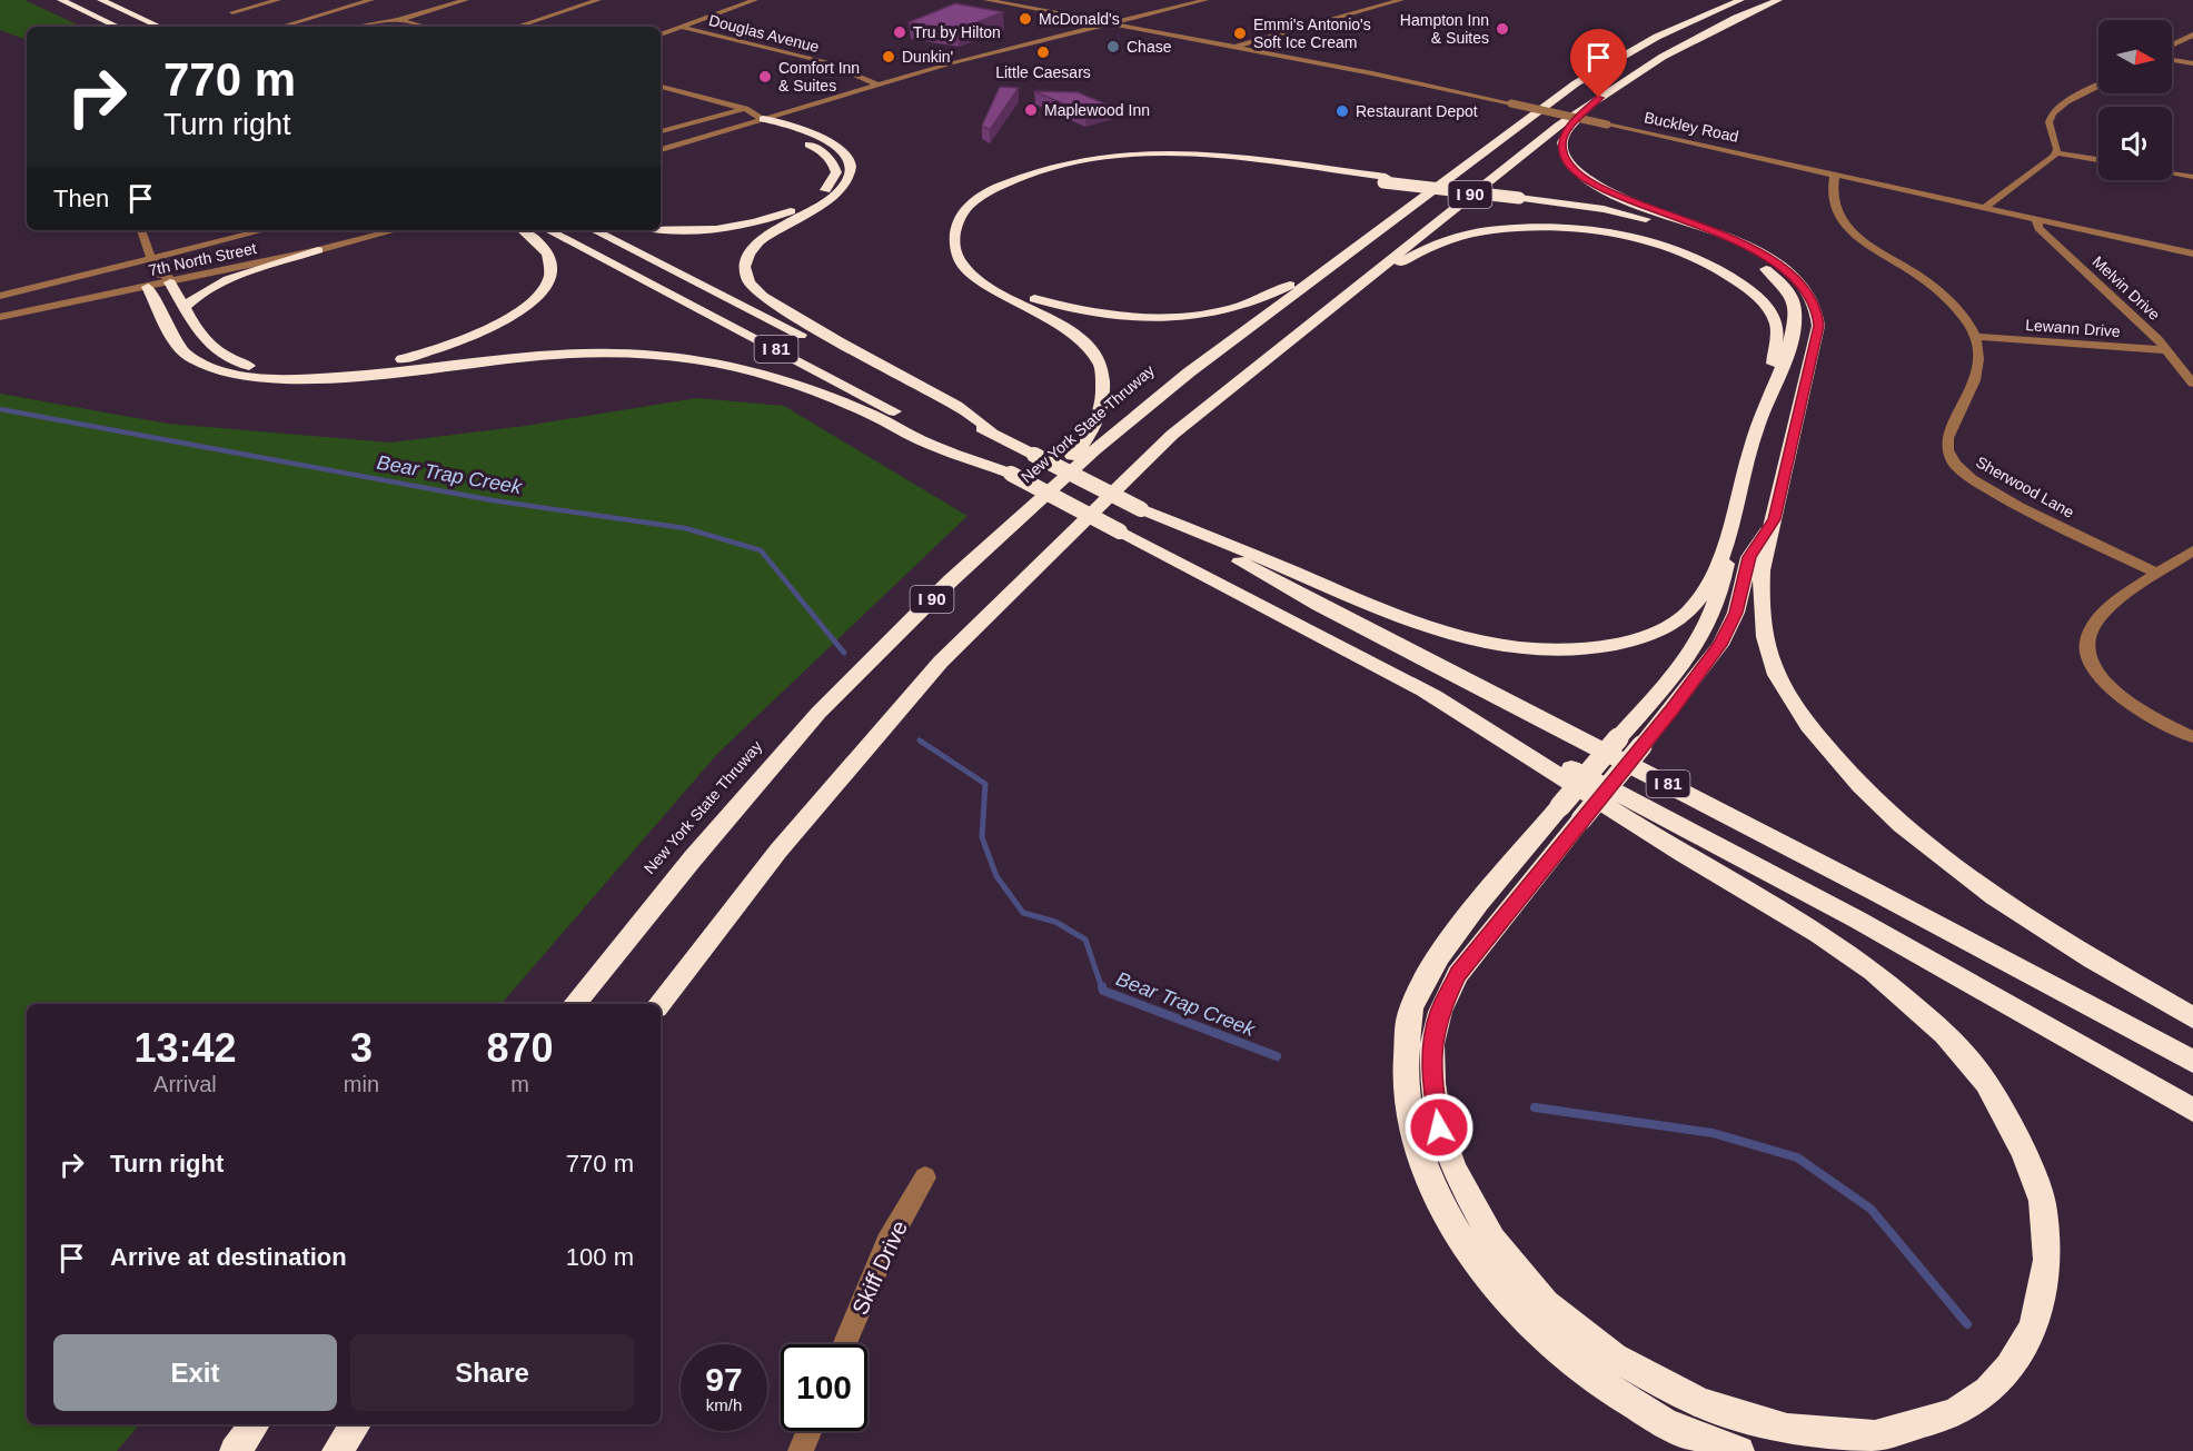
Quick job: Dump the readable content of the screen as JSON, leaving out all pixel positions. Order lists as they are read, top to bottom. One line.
{"streets":{"highway":["I 90","I 81","New York State Thruway"],"street":["Douglas Avenue","Buckley Road","7th North Street","Melvin Drive","Lewann Drive","Sherwood Lane","Skiff Drive"]},"crossings":[["Buckley Road","Melvin Drive"],["Melvin Drive","Lewann Drive"],["Lewann Drive","Sherwood Lane"]],"water":["Bear Trap Creek"],"places":["McDonald's","Hampton Inn & Suites","Tru by Hilton","Emmi's Antonio's Soft Ice Cream","Chase","Little Caesars","Dunkin'","Comfort Inn & Suites","Maplewood Inn","Restaurant Depot"],"north":"right","page":{"turn":["770 m","Turn right"],"then":"Then","eta":["13:42","Arrival","3","min","870","m"],"list":[{"name":"Turn right","value":"770 m"},{"name":"Arrive at destination","value":"100 m"}],"buttons":["Exit","Share"],"speed":"97 km/h","limit":"100"}}
